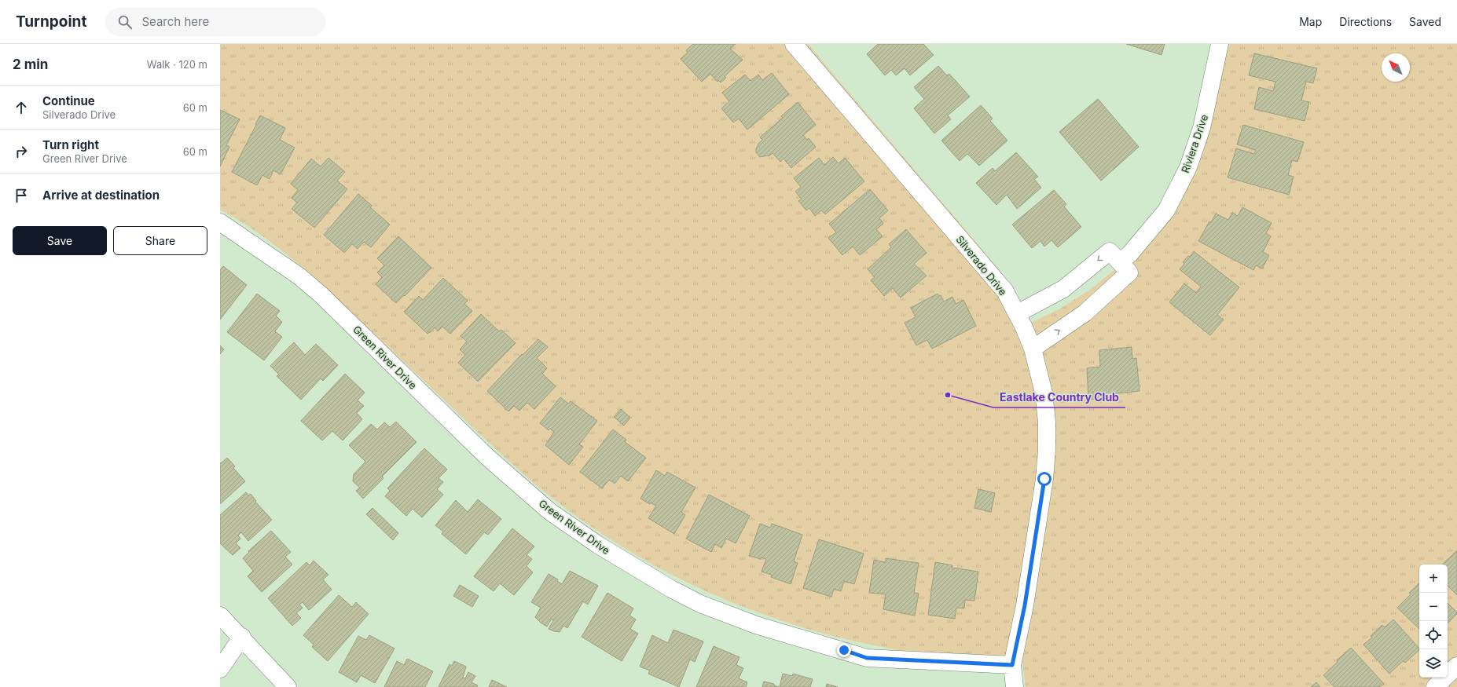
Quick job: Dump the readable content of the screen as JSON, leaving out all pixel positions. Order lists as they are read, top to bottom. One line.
{"streets":{"street":["Riviera Drive","Silverado Drive","Green River Drive"]},"crossings":[["Silverado Drive","Green River Drive"]],"places":["Eastlake Country Club"],"north":"top left","page":{"header":"Turnpoint","search":"Search here","nav":["Map","Directions","Saved"],"heading":["2 min","Walk · 120 m"],"list":[["Continue","Silverado Drive","60 m"],["Turn right","Green River Drive","60 m"],"Arrive at destination"],"buttons":["Save","Share"],"map_buttons":["+","−"]}}
